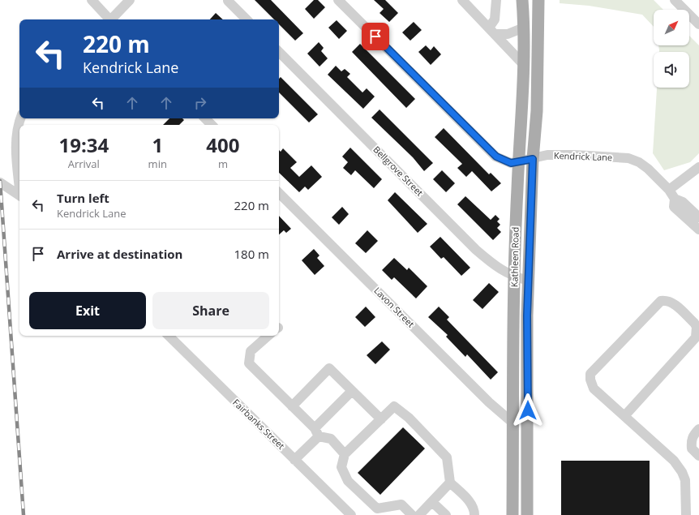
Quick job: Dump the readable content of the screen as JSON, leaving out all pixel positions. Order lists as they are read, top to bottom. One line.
{"streets":{"main road":["Kathleen Road"],"street":["Kendrick Lane","Bellgrove Street","Lavon Street","Fairbanks Street"]},"crossings":[["Kendrick Lane","Kathleen Road"],["Bellgrove Street","Kathleen Road"],["Kathleen Road","Lavon Street"]],"north":"top right","page":{"turn":["220 m","Kendrick Lane"],"eta":["19:34","Arrival","1","min","400","m"],"list":[{"name":"Turn left","note":"Kendrick Lane","value":"220 m"},{"name":"Arrive at destination","value":"180 m"}],"buttons":["Exit","Share"]}}
